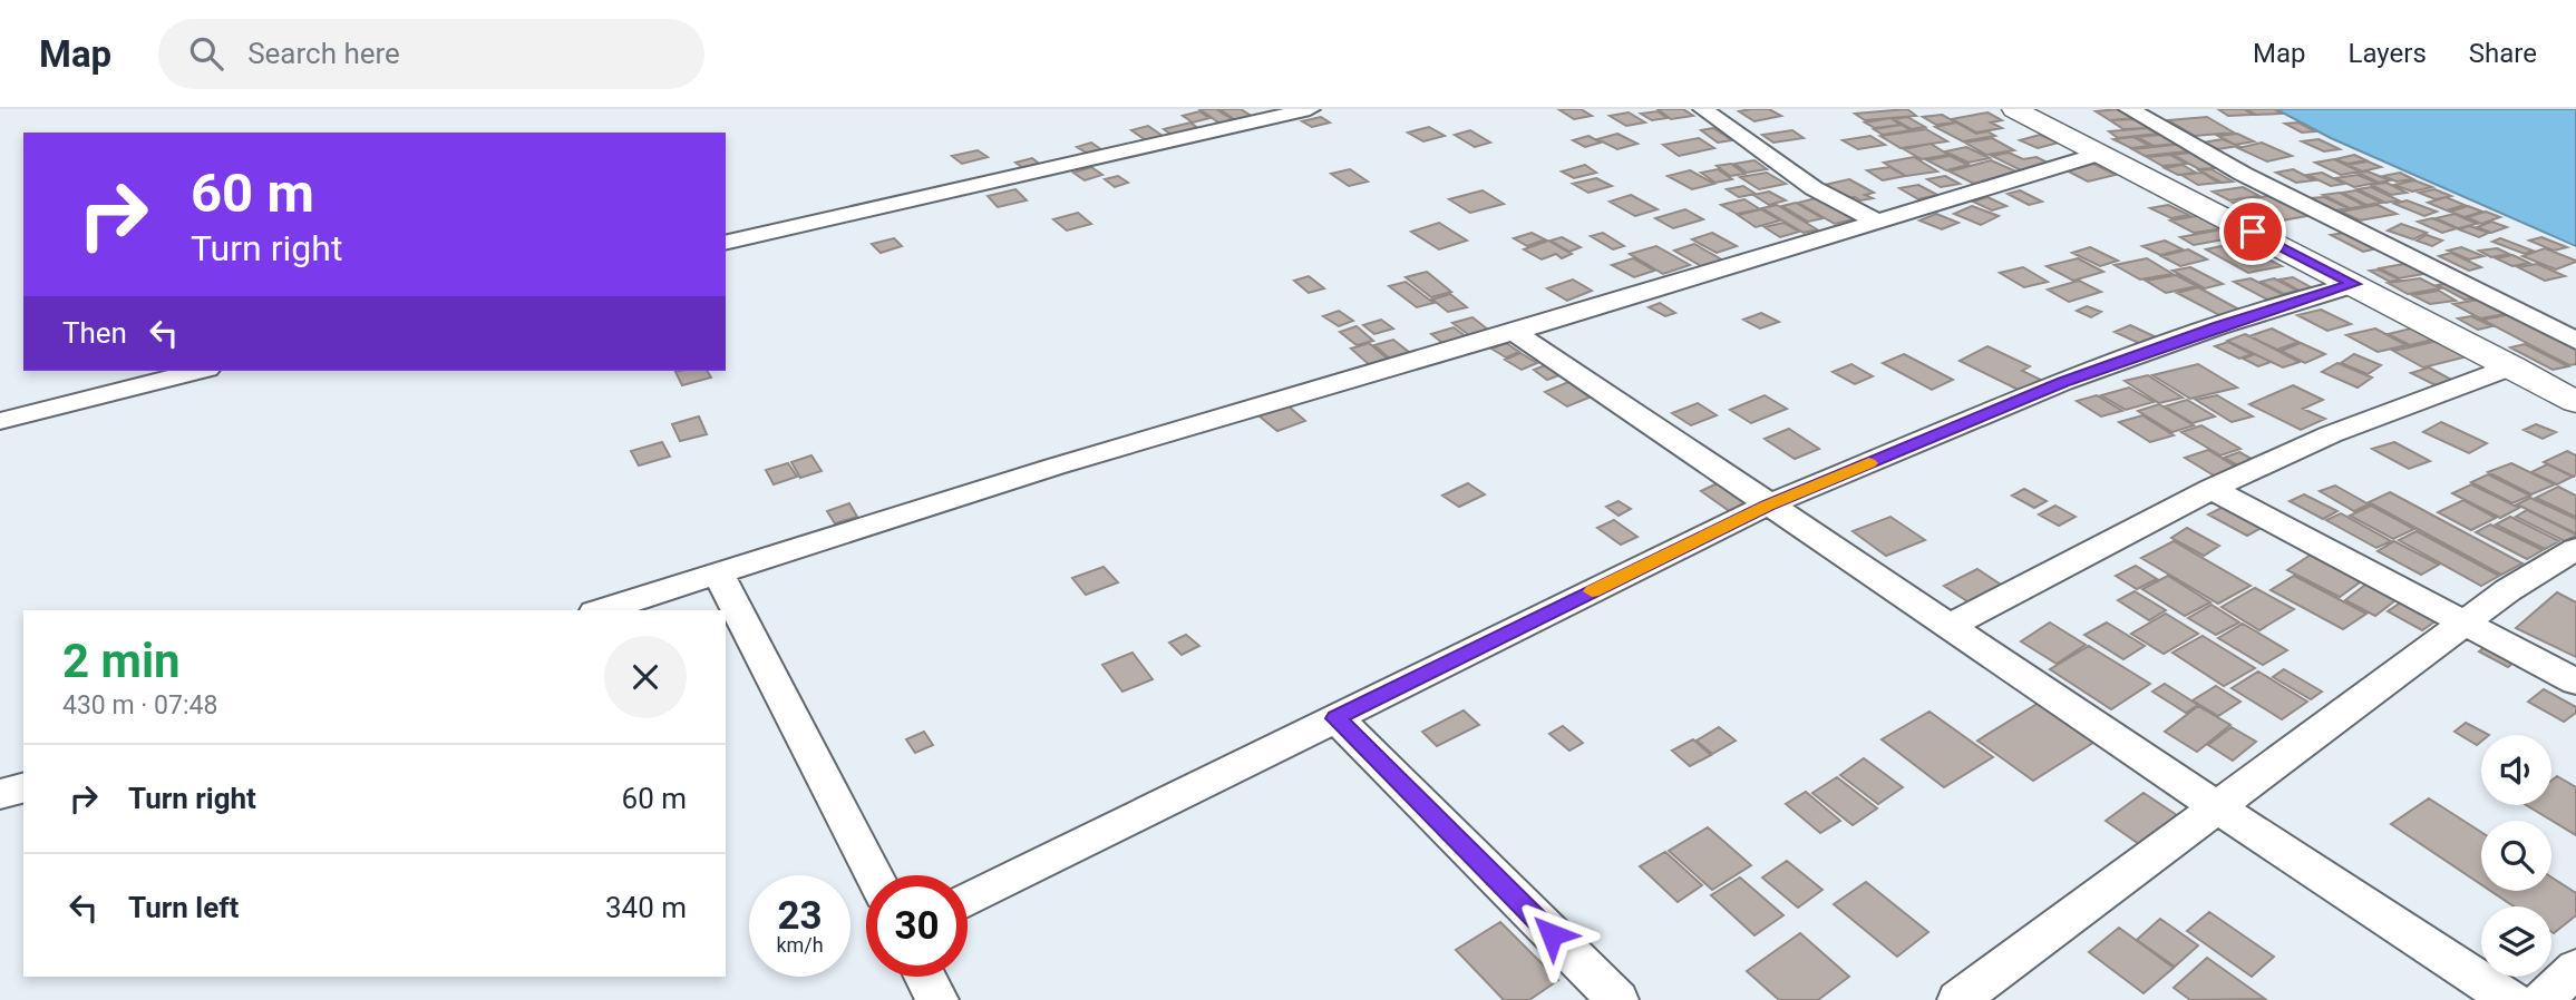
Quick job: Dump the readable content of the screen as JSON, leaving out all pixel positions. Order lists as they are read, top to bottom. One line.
{"page":{"header":"Map","search":"Search here","nav":["Map","Layers","Share"],"turn":["60 m","Turn right"],"then":"Then","heading":["2 min","430 m · 07:48"],"list":[{"name":"Turn right","value":"60 m"},{"name":"Turn left","value":"340 m"}],"speed":"23 km/h","limit":"30"}}
